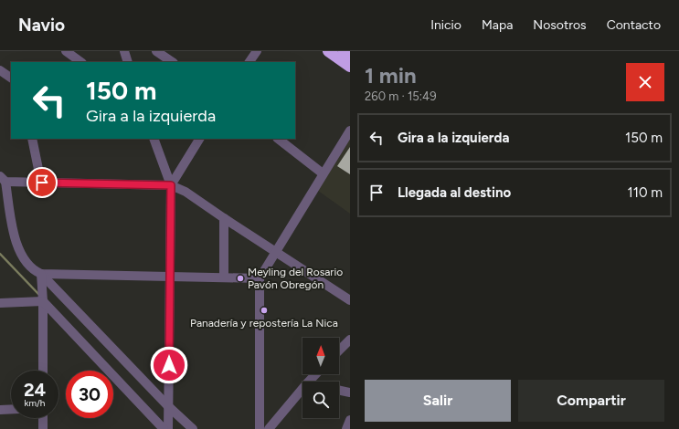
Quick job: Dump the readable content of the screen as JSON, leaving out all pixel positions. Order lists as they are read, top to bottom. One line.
{"places":["Meyling del Rosario Pavón Obregón","Panadería y repostería La Nica"],"north":"top","page":{"header":"Navio","nav":["Inicio","Mapa","Nosotros","Contacto"],"heading":["1 min","260 m · 15:49"],"turn":["150 m","Gira a la izquierda"],"list":[{"name":"Gira a la izquierda","value":"150 m"},{"name":"Llegada al destino","value":"110 m"}],"speed":"24 km/h","limit":"30","buttons":["Salir","Compartir"]}}
